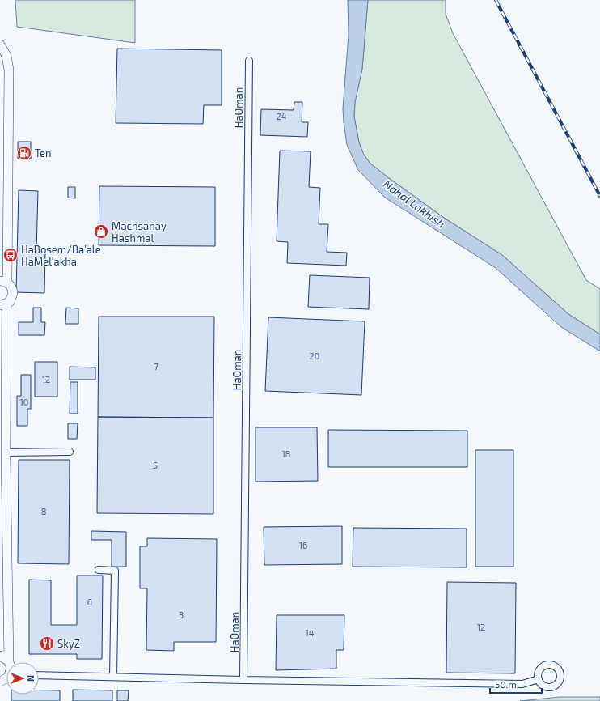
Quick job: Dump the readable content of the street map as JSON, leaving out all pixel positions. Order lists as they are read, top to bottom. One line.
{"streets":{"street":["HaOman"]},"water":["Nahal Lakhish"],"places":{"fuel station":["Ten"],"shop":["Machsanay Hashmal"],"bus stop":["HaBosem/Ba'ale HaMel'akha"],"restaurant":["SkyZ"]},"house_numbers":["24","20","7","12","10","18","5","8","16","6","3","12","14"],"scale_bar":"50 m","north":"right"}
